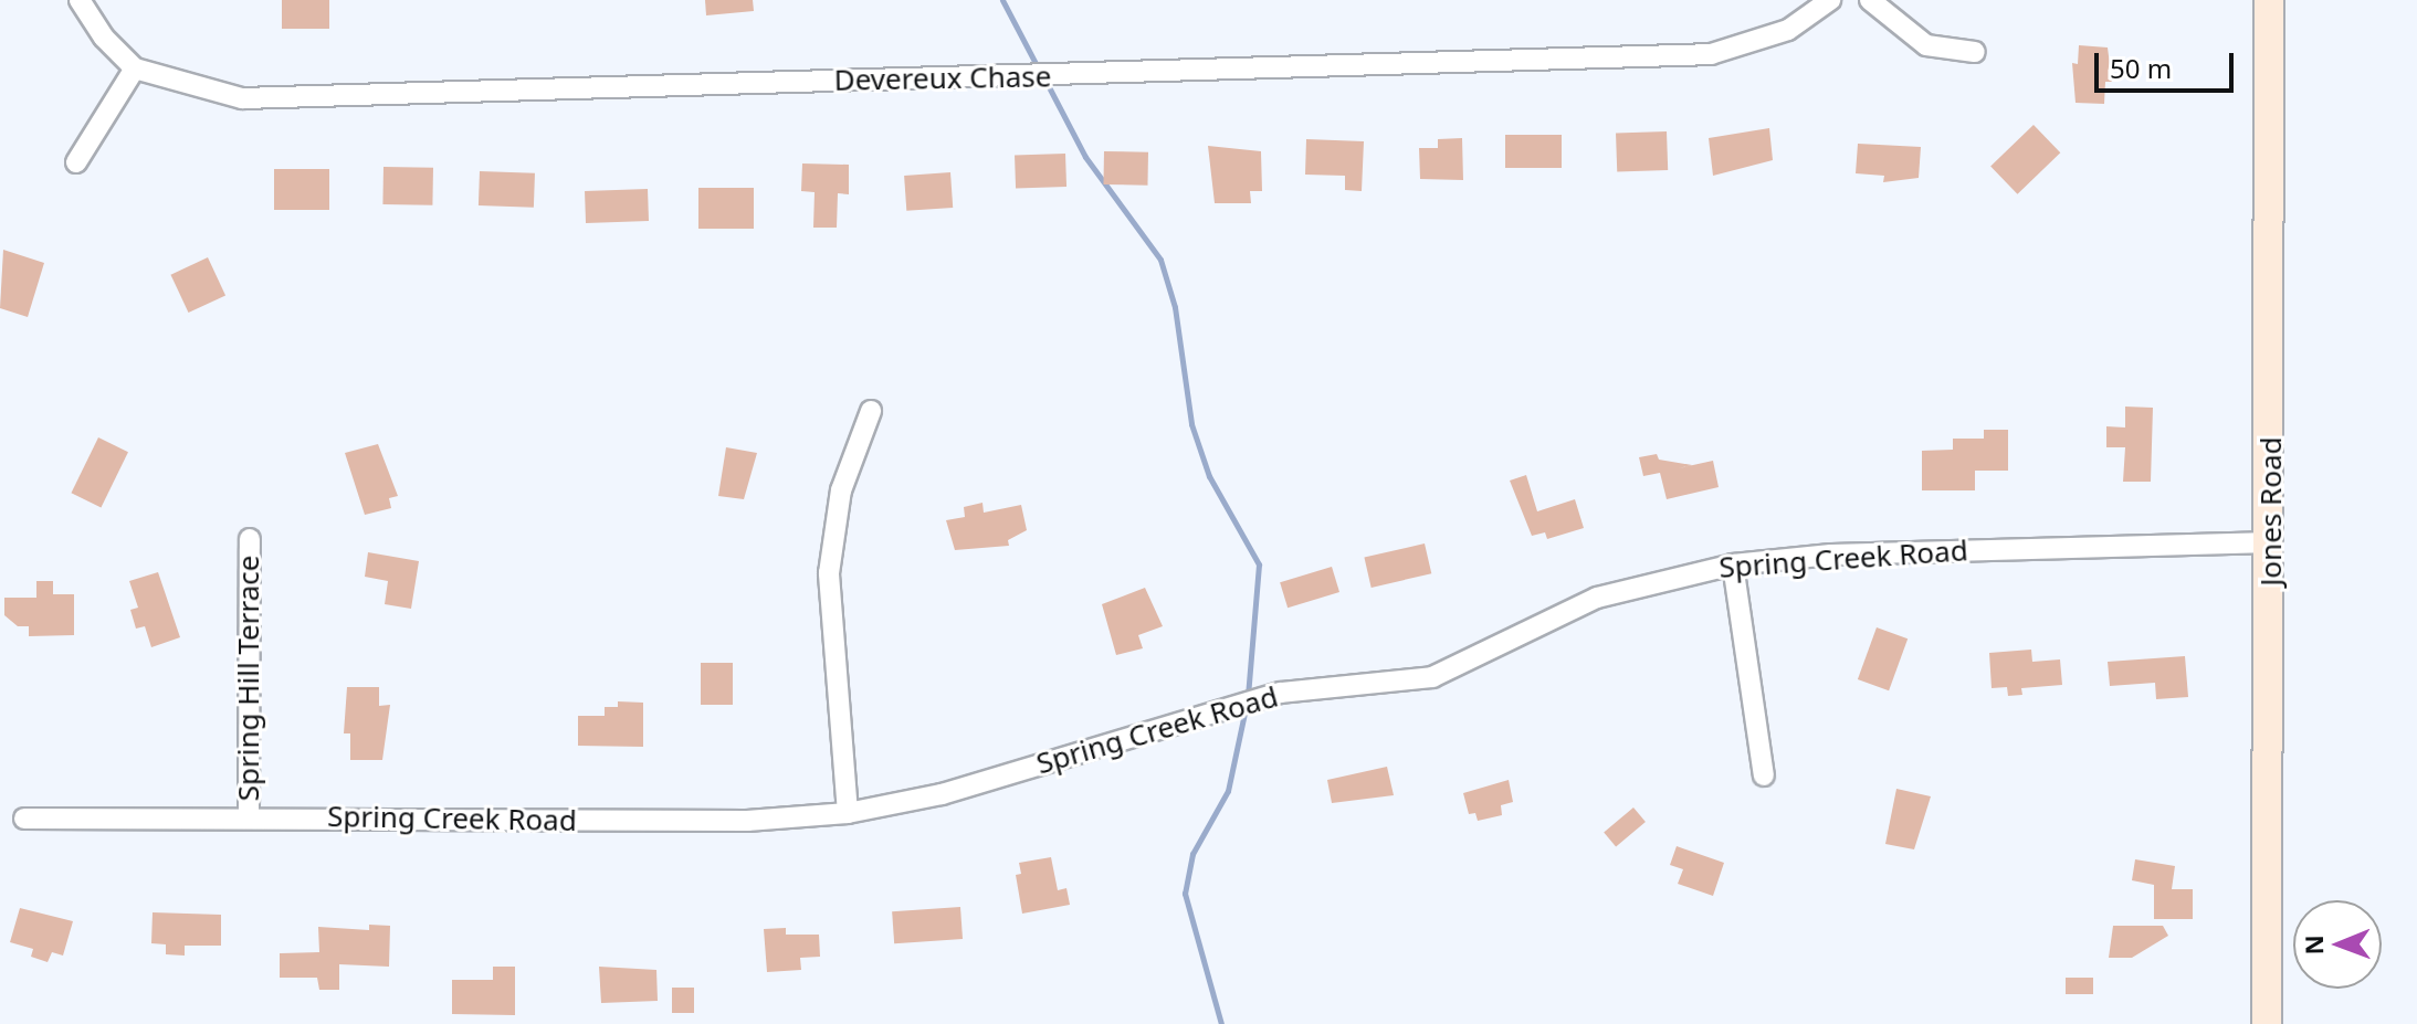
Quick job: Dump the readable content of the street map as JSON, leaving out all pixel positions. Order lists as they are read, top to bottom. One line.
{"streets":{"street":["Devereux Chase","Jones Road","Spring Creek Road","Spring Hill Terrace"]},"crossings":[["Jones Road","Spring Creek Road"],["Spring Creek Road","Spring Hill Terrace"]],"scale_bar":"50 m","north":"left"}
